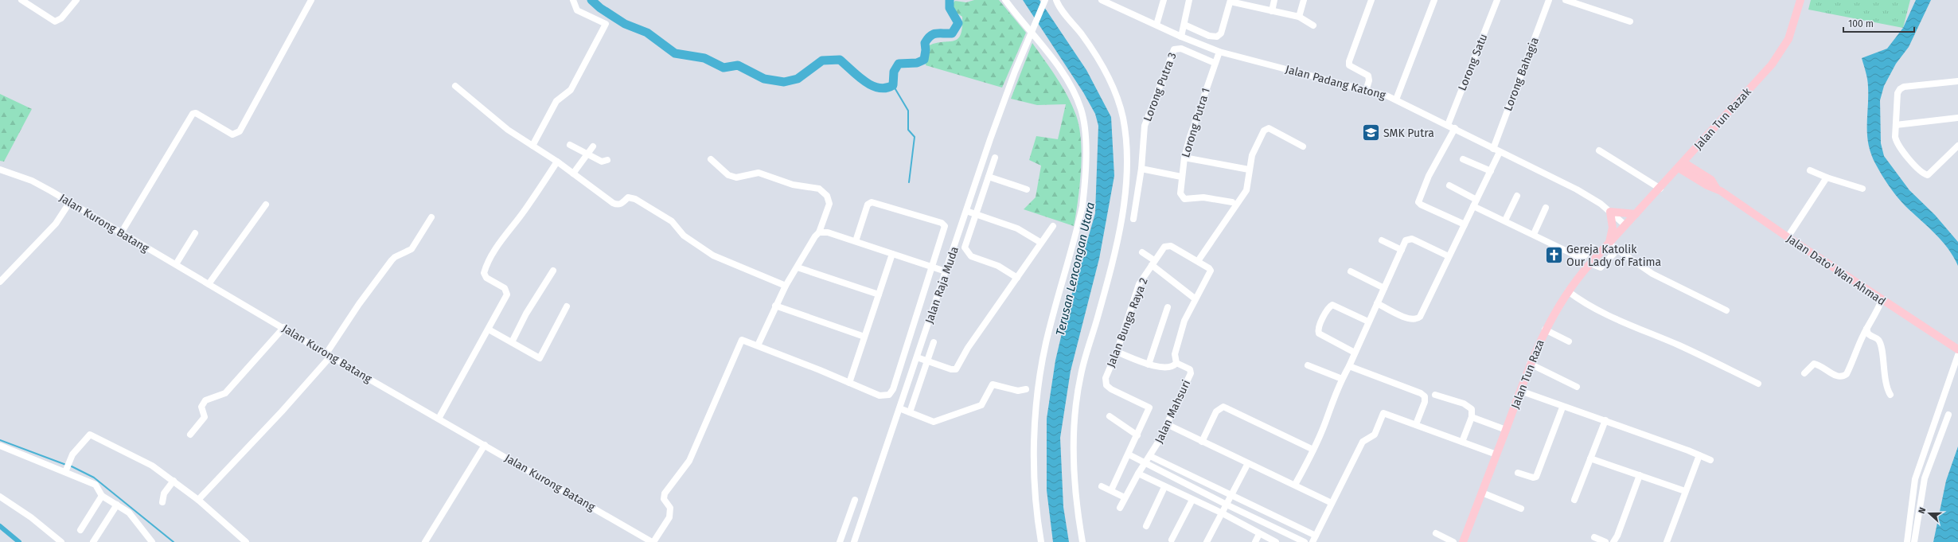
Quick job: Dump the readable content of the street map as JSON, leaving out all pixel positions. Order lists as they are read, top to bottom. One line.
{"streets":{"main road":["Jalan Tun Razak","Jalan Dato' Wan Ahmad","Jalan Tun Raza"],"street":["Lorong Satu","Lorong Bahagia","Jalan Padang Katong","Lorong Putra 3","Lorong Putra 1","Jalan Kurong Batang","Jalan Raja Muda","Jalan Bunga Raya 2","Jalan Mahsuri"]},"crossings":[["Lorong Satu","Jalan Padang Katong"],["Lorong Bahagia","Jalan Padang Katong"],["Jalan Padang Katong","Jalan Tun Razak"],["Jalan Padang Katong","Lorong Putra 1"],["Jalan Padang Katong","Jalan Tun Raza"],["Lorong Putra 3","Lorong Putra 1"],["Jalan Tun Razak","Jalan Dato' Wan Ahmad"],["Jalan Tun Razak","Jalan Tun Raza"]],"water":["Terusan Lencongan Utara"],"places":{"school or university":["SMK Putra"],"church":["Gereja Katolik Our Lady of Fatima"]},"scale_bar":"100 m","north":"left"}
